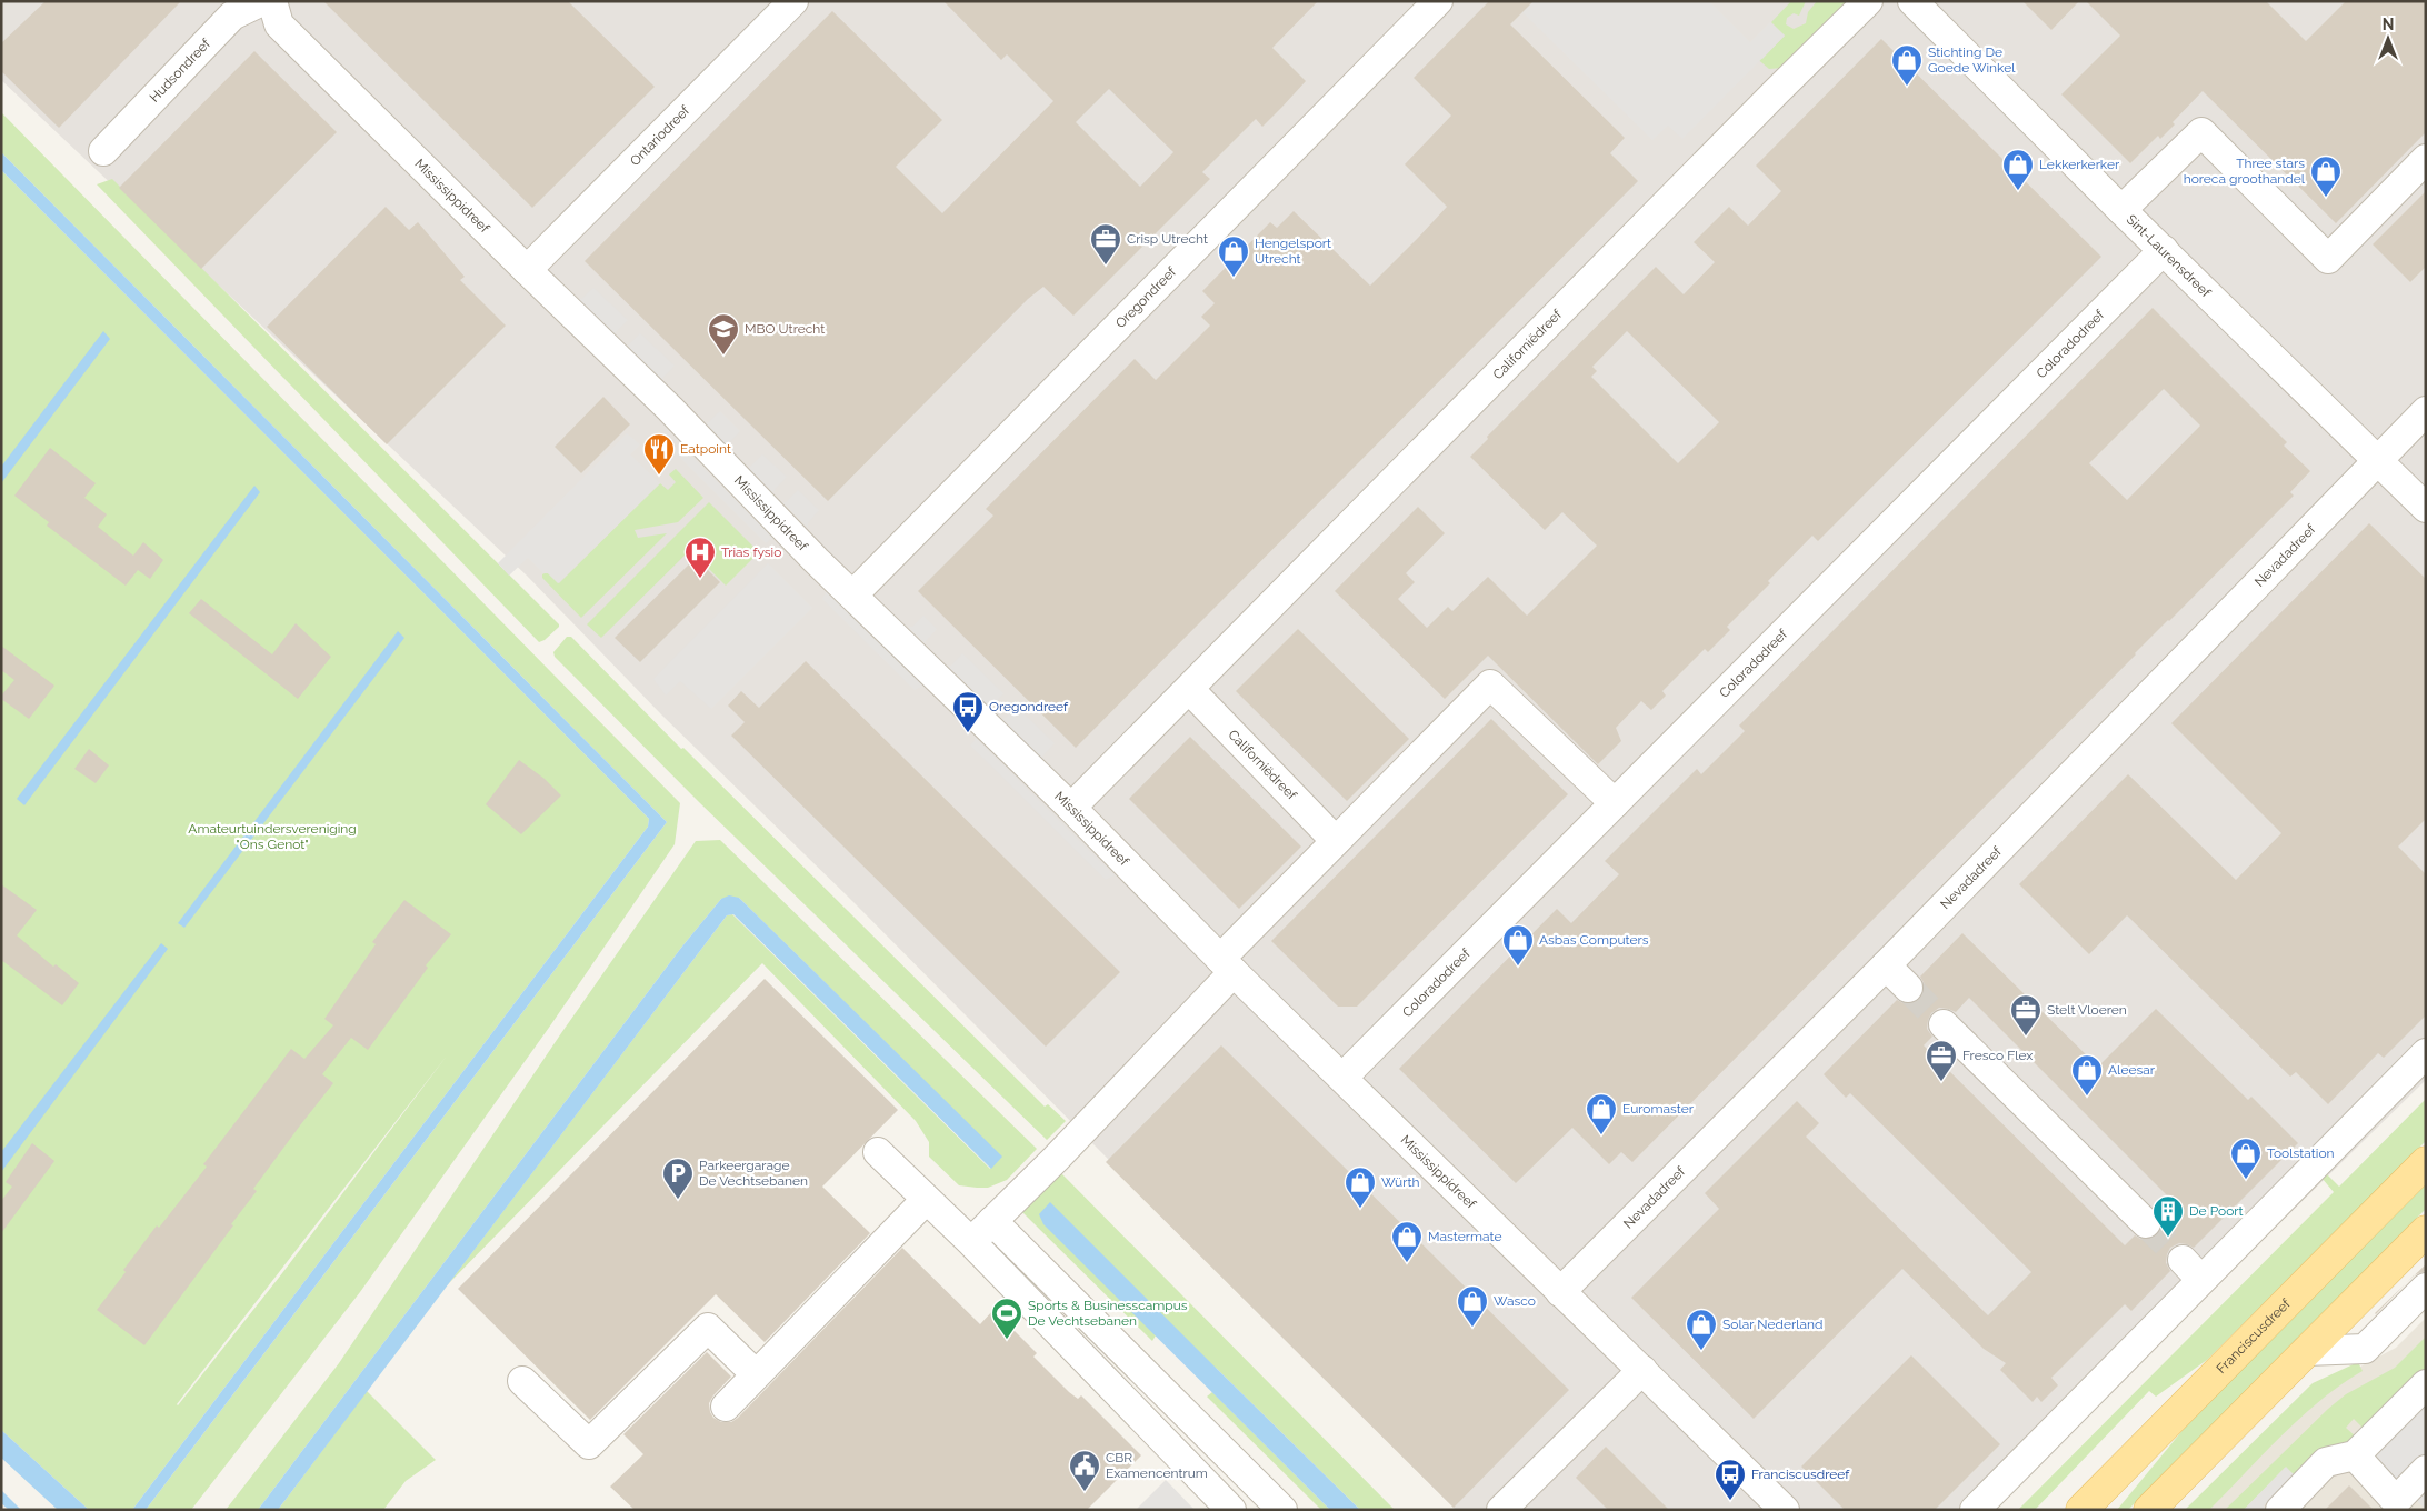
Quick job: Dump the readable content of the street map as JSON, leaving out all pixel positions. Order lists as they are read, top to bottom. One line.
{"streets":{"main road":["Franciscusdreef"],"street":["Hudsondreef","Ontariodreef","Mississippidreef","Sint-Laurensdreef","Oregondreef","Californiëdreef","Coloradodreef","Nevadadreef"]},"crossings":[["Ontariodreef","Mississippidreef"],["Mississippidreef","Oregondreef"],["Mississippidreef","Californiëdreef"],["Mississippidreef","Coloradodreef"],["Mississippidreef","Nevadadreef"],["Sint-Laurensdreef","Coloradodreef"],["Sint-Laurensdreef","Nevadadreef"]],"parks":["Amateurtuindersvereniging \"Ons Genot\""],"places":{"shop":["Stichting De Goede Winkel","Lekkerkerker","Three stars horeca groothandel","Hengelsport Utrecht","Asbas Computers","Aleesar","Euromaster","Toolstation","Würth","Mastermate","Wasco","Solar Nederland"],"office":["Crisp Utrecht","Stelt Vloeren","Fresco Flex"],"school or university":["MBO Utrecht"],"restaurant":["Eatpoint"],"hospital":["Trias fysio"],"bus stop":["Oregondreef","Franciscusdreef"],"parking":["Parkeergarage De Vechtsebanen"],"building":["De Poort"],"sports":["Sports & Businesscampus De Vechtsebanen"],"public building":["CBR Examencentrum"]},"north":"top"}
